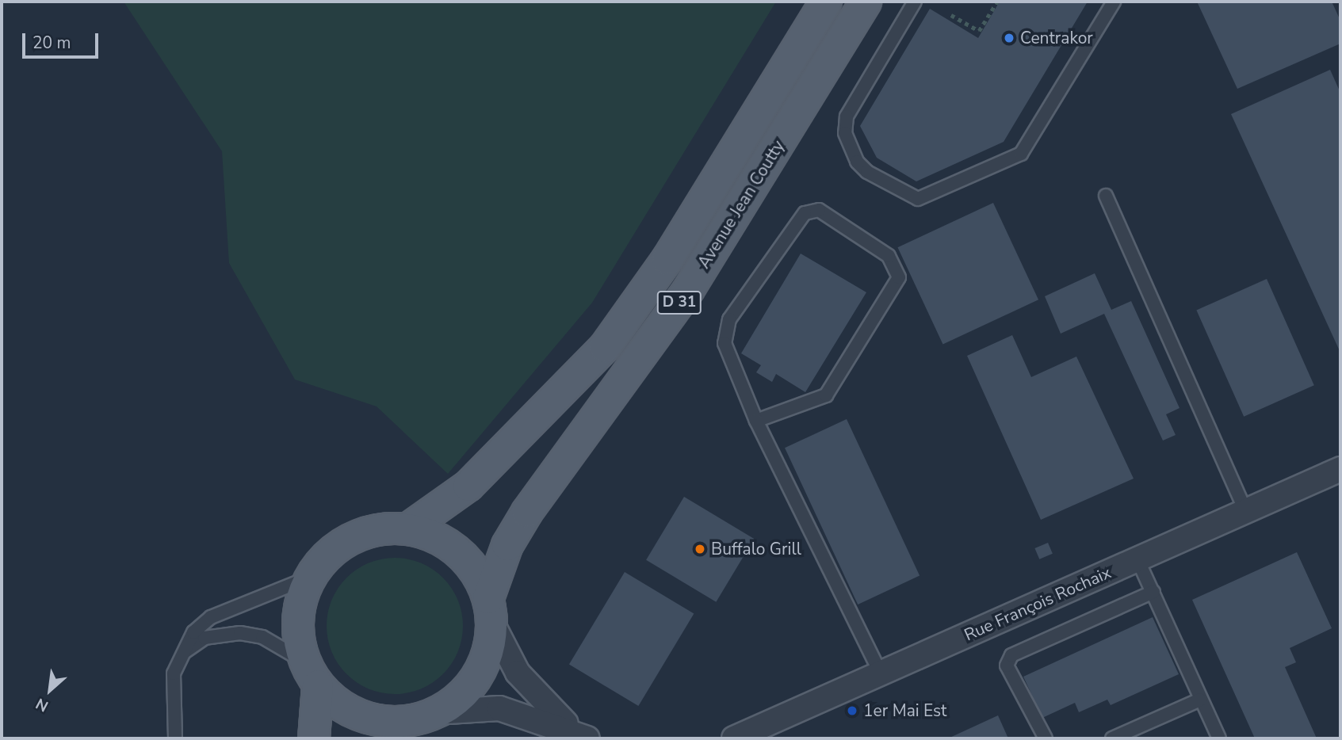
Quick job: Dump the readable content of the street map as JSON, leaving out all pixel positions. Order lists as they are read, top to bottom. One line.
{"streets":{"main road":["Avenue Jean Coutty","D 31"],"street":["Rue François Rochaix"]},"places":["Centrakor","Buffalo Grill","1er Mai Est"],"scale_bar":"20 m","north":"bottom left"}
